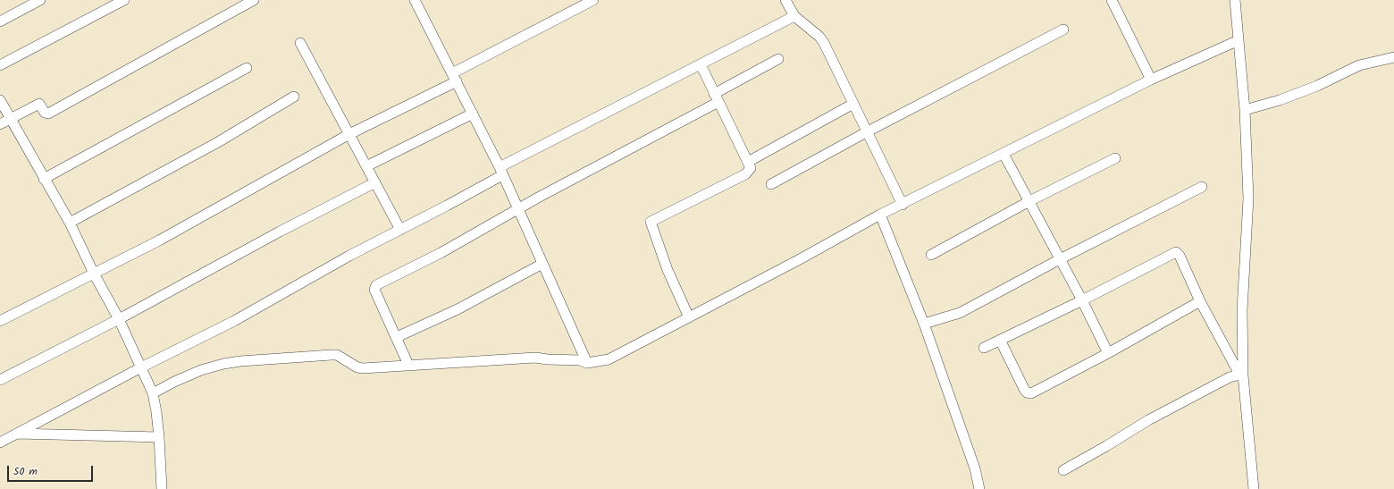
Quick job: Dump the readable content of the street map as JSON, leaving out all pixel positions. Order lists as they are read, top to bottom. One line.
{"scale_bar":"50 m"}
